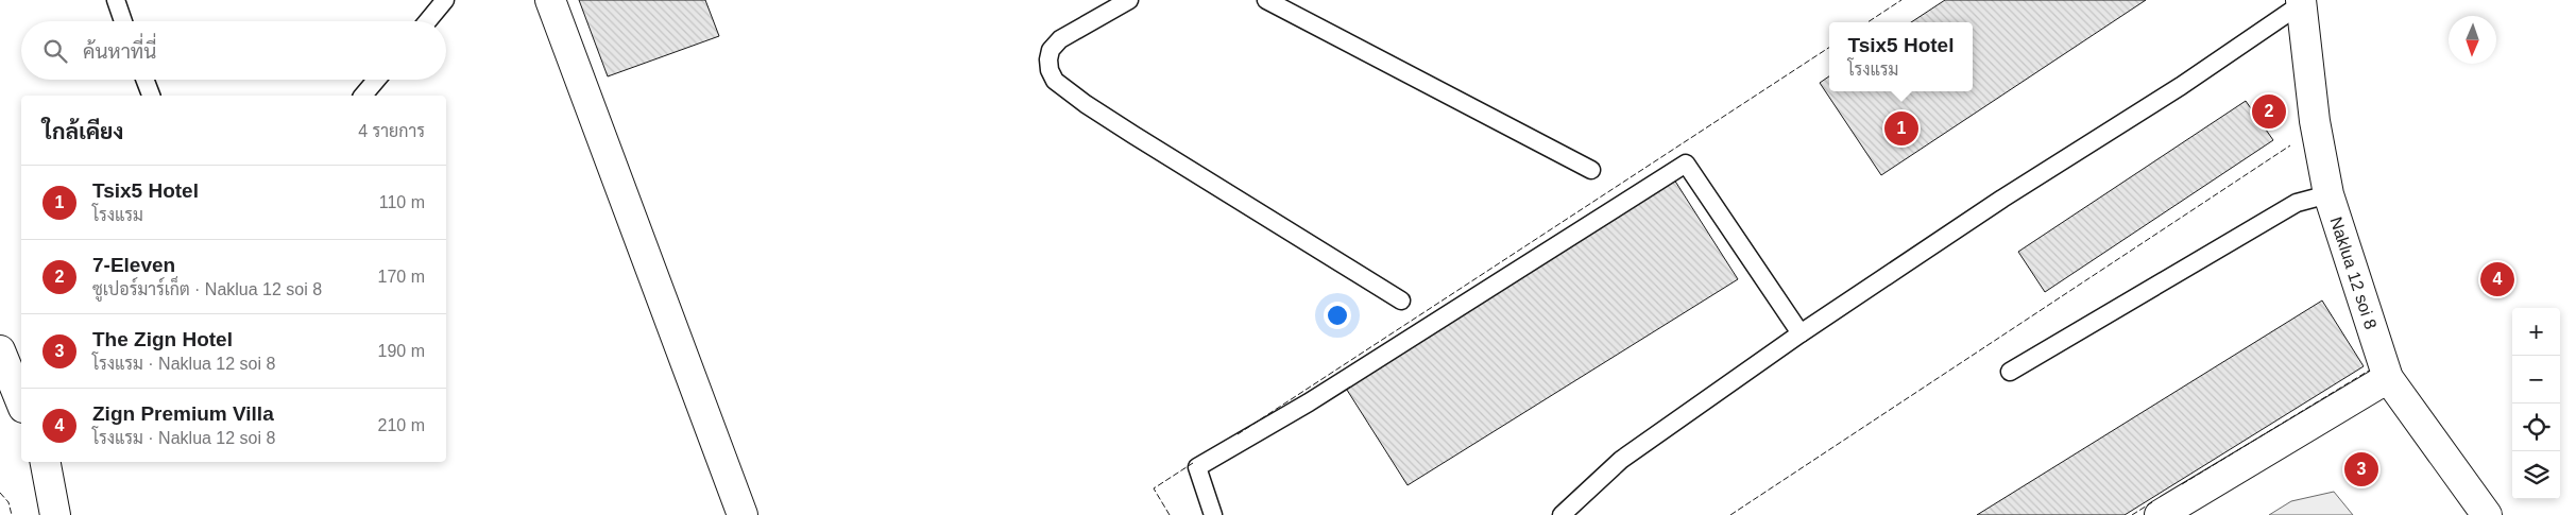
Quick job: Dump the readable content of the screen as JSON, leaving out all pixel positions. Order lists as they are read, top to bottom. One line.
{"streets":{"street":["Naklua 12 soi 8"]},"north":"bottom","page":{"search":"ค้นหาที่นี่","popup":["Tsix5 Hotel","โรงแรม"],"pins":["2","1","4","3"],"heading":["ใกล้เคียง","4 รายการ"],"list":[{"mark":"1","name":"Tsix5 Hotel","note":"โรงแรม","value":"110 m"},{"mark":"2","name":"7-Eleven","note":"ซูเปอร์มาร์เก็ต · Naklua 12 soi 8","value":"170 m"},{"mark":"3","name":"The Zign Hotel","note":"โรงแรม · Naklua 12 soi 8","value":"190 m"},{"mark":"4","name":"Zign Premium Villa","note":"โรงแรม · Naklua 12 soi 8","value":"210 m"}],"map_buttons":["+","−"]}}
